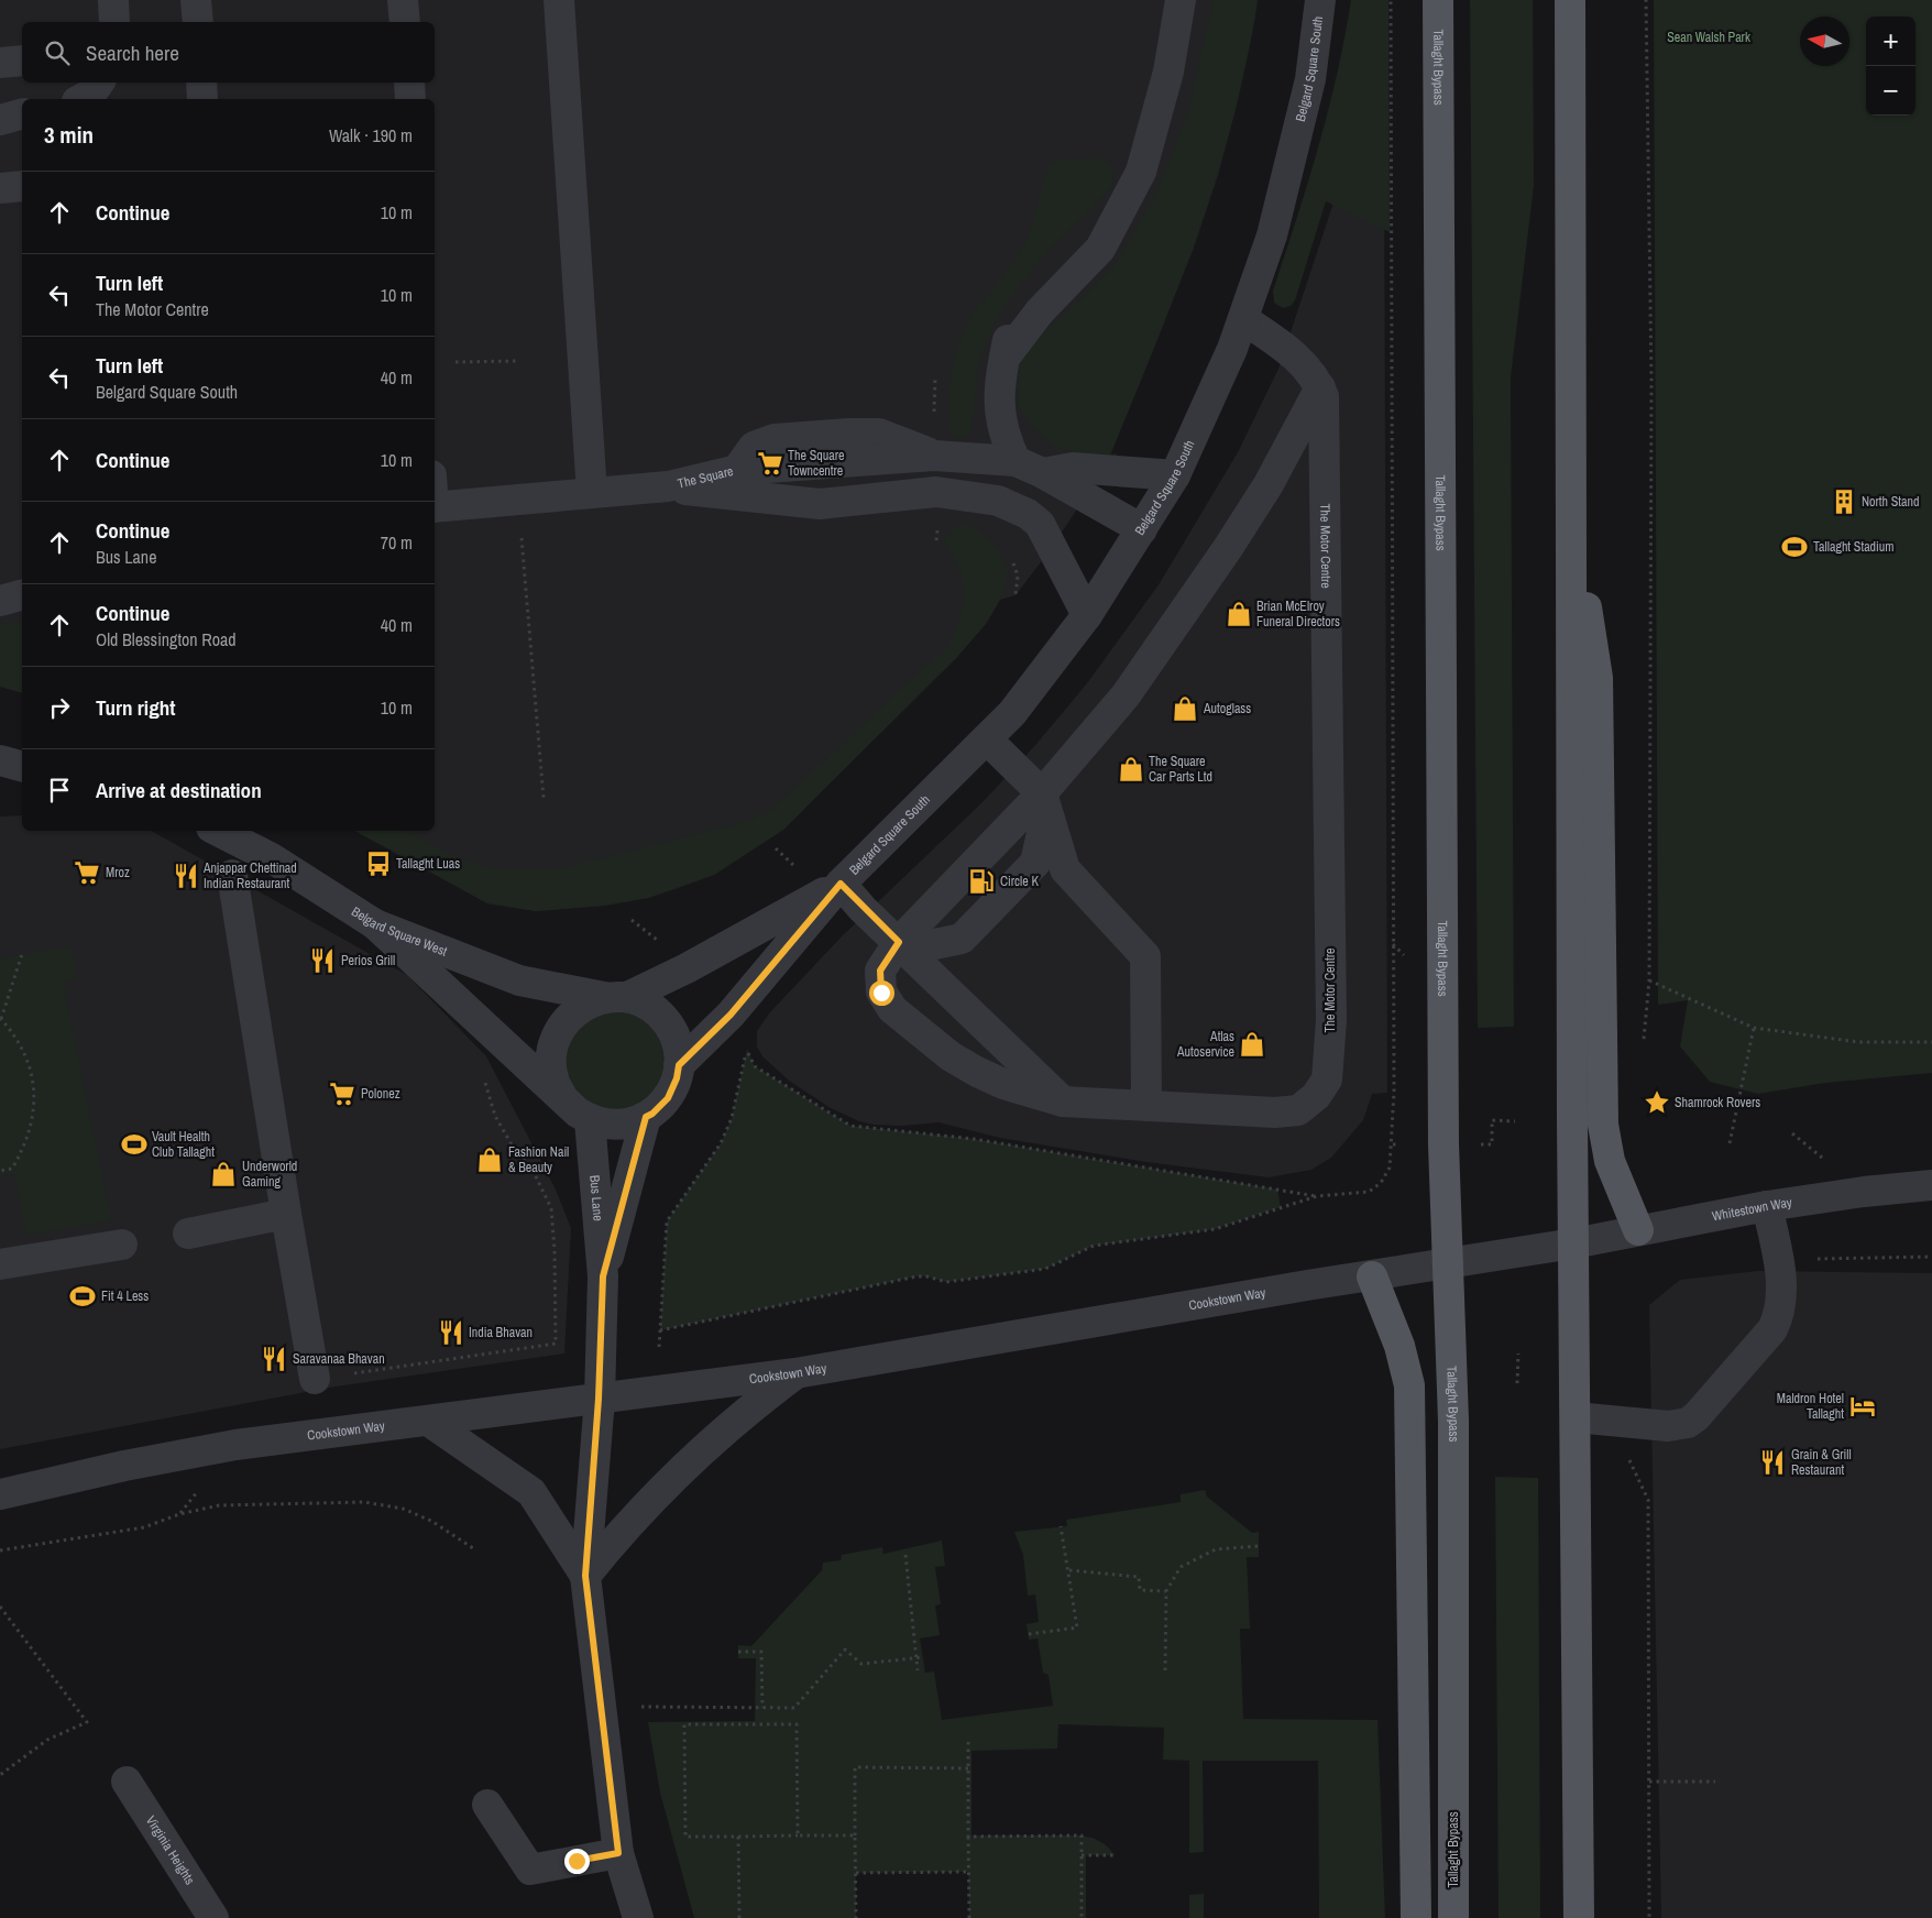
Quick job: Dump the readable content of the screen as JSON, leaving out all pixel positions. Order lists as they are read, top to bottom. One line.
{"streets":{"main road":["Tallaght Bypass"],"street":["Belgard Square South","The Square","The Motor Centre","Belgard Square West","Bus Lane","Whitestown Way","Cookstown Way","Virginia Heights"]},"crossings":[["Belgard Square South","The Square"],["Belgard Square South","Belgard Square West"],["Belgard Square South","Bus Lane"],["Tallaght Bypass","Cookstown Way"],["Belgard Square West","Bus Lane"],["Bus Lane","Cookstown Way"],["Whitestown Way","Cookstown Way"]],"parks":["Sean Walsh Park"],"places":{"supermarket":["The Square Towncentre","Mroz","Polonez"],"building":["North Stand"],"sports":["Tallaght Stadium","Vault Health Club Tallaght","Fit 4 Less"],"shop":["Brian McElroy Funeral Directors","Autoglass","The Square Car Parts Ltd","Atlas Autoservice","Fashion Nail & Beauty","Underworld Gaming"],"bus stop":["Tallaght Luas"],"restaurant":["Anjappar Chettinad Indian Restaurant","Perios Grill","India Bhavan","Saravanaa Bhavan","Grain & Grill Restaurant"],"fuel station":["Circle K"],"place":["Shamrock Rovers"],"hotel":["Maldron Hotel Tallaght"]},"north":"left","page":{"map_buttons":["+","−"],"search":"Search here","heading":["3 min","Walk · 190 m"],"list":[["Continue","10 m"],["Turn left","The Motor Centre","10 m"],["Turn left","Belgard Square South","40 m"],["Continue","10 m"],["Continue","Bus Lane","70 m"],["Continue","Old Blessington Road","40 m"],["Turn right","10 m"],"Arrive at destination"]}}
